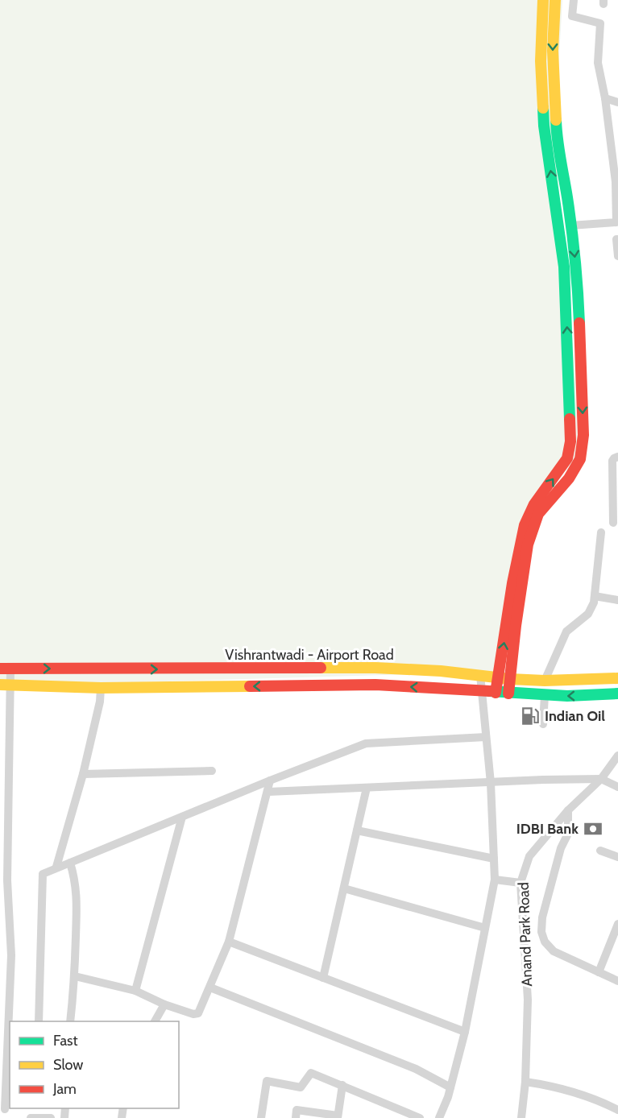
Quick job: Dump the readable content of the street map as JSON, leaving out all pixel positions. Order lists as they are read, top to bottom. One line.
{"streets":{"street":["Vishrantwadi - Airport Road","Anand Park Road"]},"places":{"fuel station":["Indian Oil"],"bank":["IDBI Bank"]},"legend":["Fast","Slow","Jam"]}
